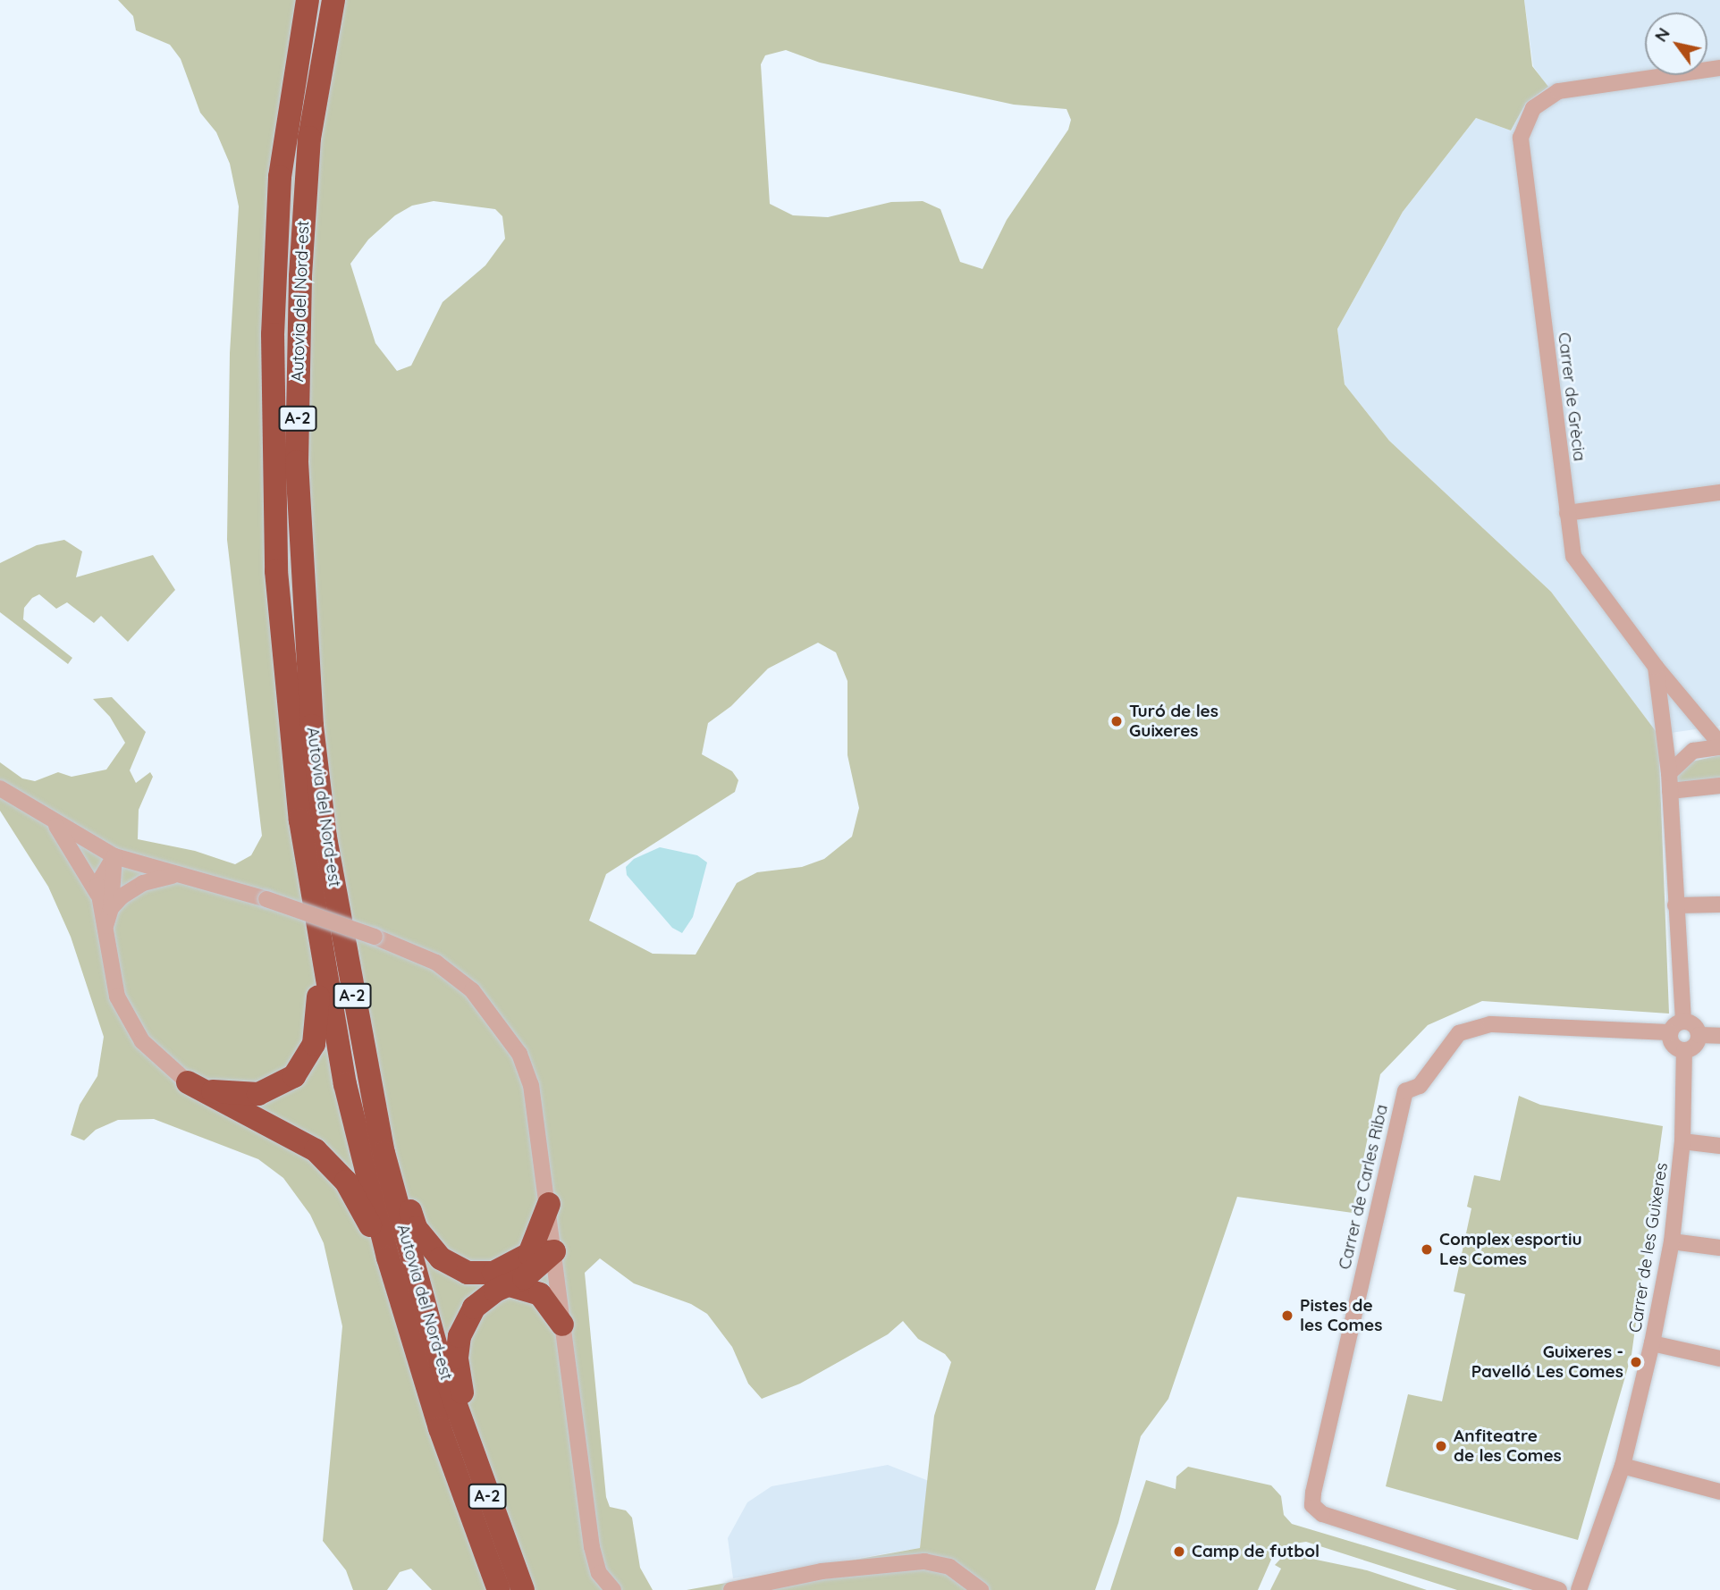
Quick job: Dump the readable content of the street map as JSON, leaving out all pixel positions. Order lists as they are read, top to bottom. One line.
{"streets":{"highway":["Autovia del Nord-est","A-2"],"street":["Carrer de Grècia","Carrer de Carles Riba","Carrer de les Guixeres"]},"crossings":[["Carrer de Carles Riba","Carrer de les Guixeres"]],"places":["Turó de les Guixeres","Complex esportiu Les Comes","Pistes de les Comes","Guixeres - Pavelló Les Comes","Anfiteatre de les Comes","Camp de futbol"],"north":"top left"}
